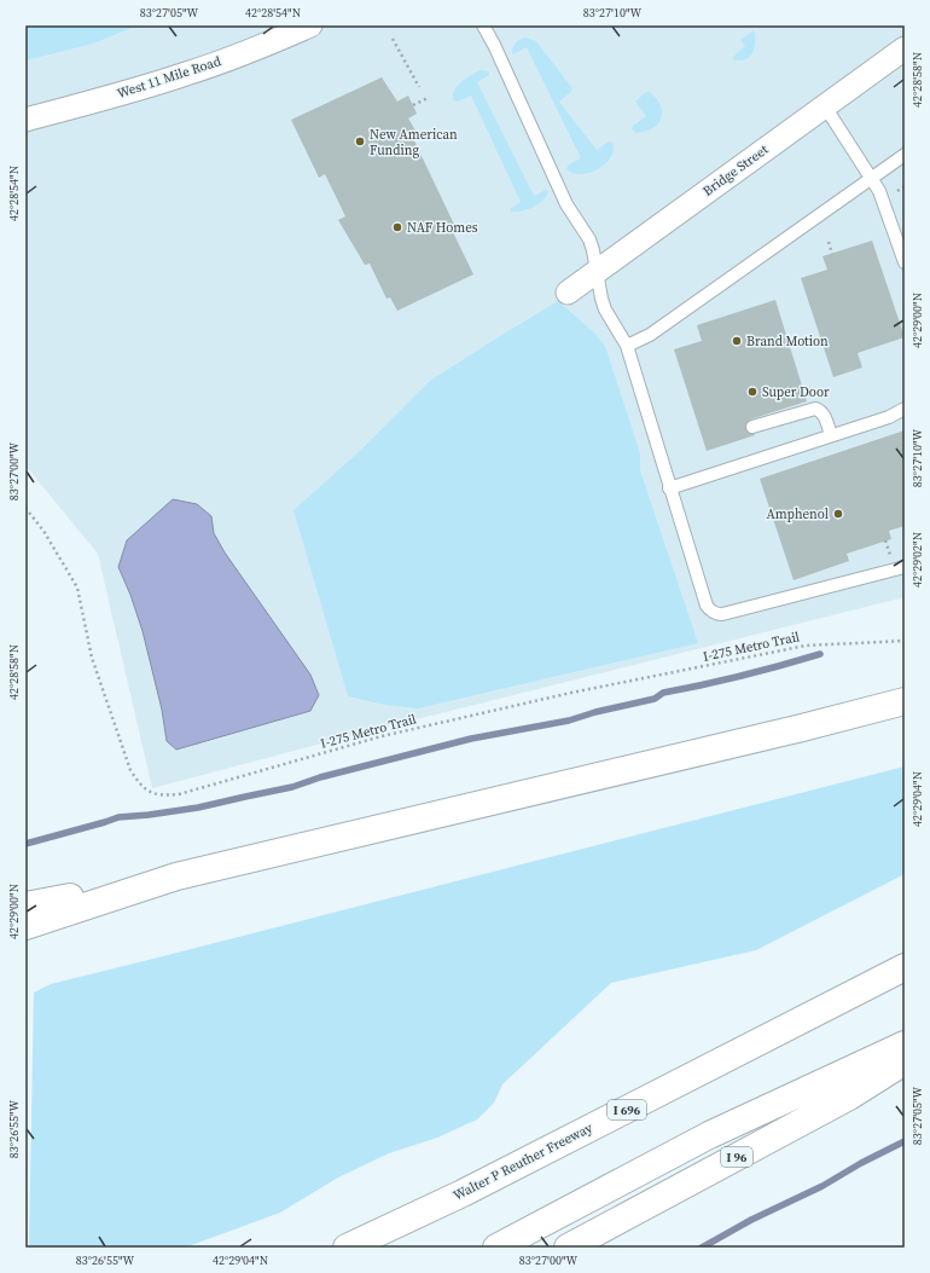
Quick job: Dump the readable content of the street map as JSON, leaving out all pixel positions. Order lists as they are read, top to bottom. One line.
{"streets":{"highway":["I 696","I 96","Walter P Reuther Freeway"],"street":["West 11 Mile Road","Bridge Street"],"path":["I-275 Metro Trail"]},"places":["New American Funding","NAF Homes","Brand Motion","Super Door","Amphenol"],"coordinates":["83°27'05\"W","42°28'54\"N","83°27'10\"W","42°28'58\"N","42°29'00\"N","83°27'00\"W","42°29'02\"N","42°29'04\"N","83°26'55\"W"]}
